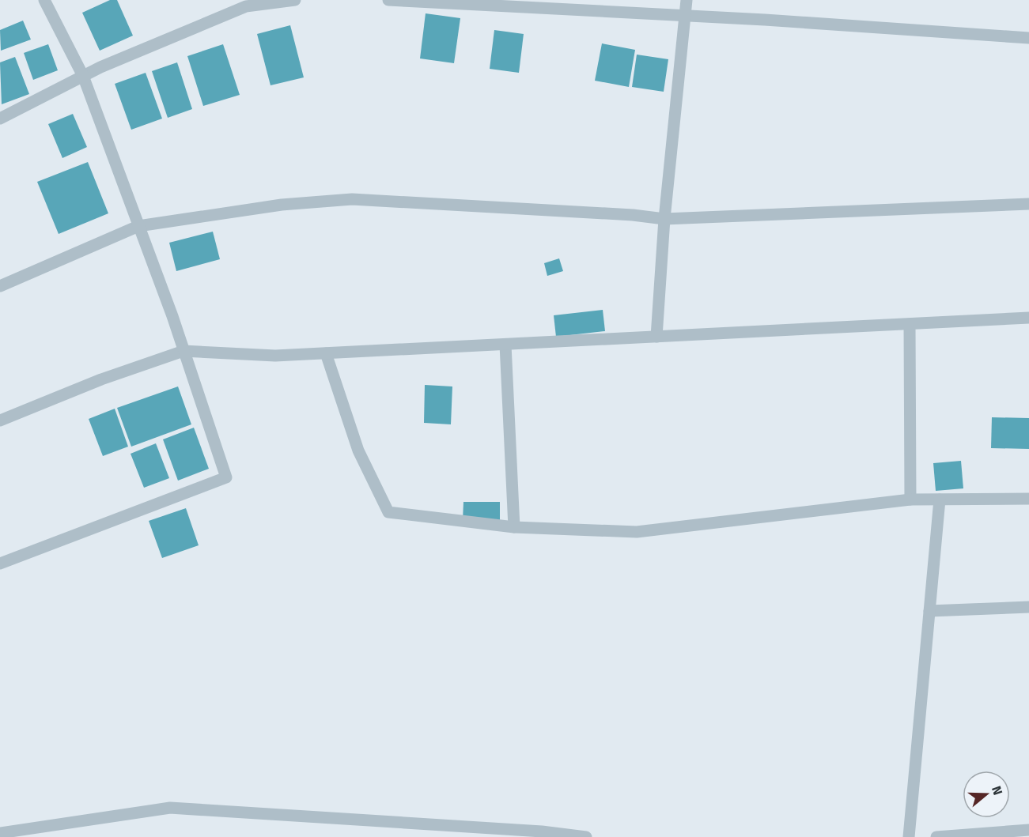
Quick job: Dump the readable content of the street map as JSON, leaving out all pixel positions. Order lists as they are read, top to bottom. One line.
{"north":"right"}
